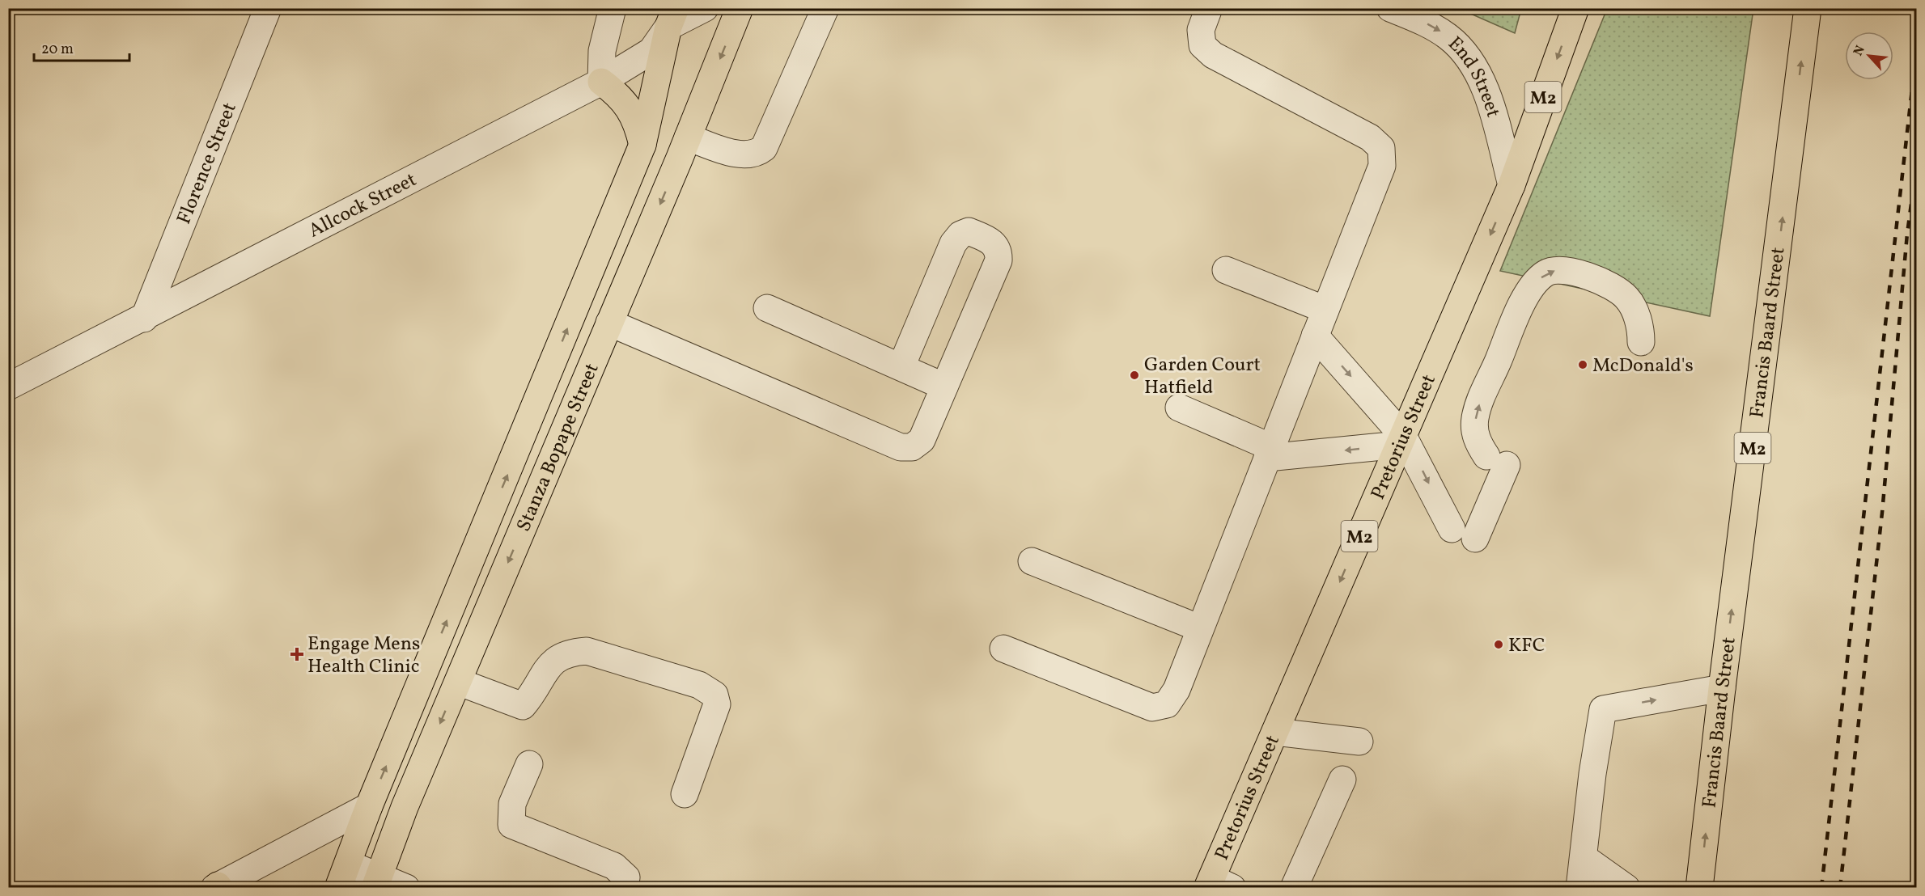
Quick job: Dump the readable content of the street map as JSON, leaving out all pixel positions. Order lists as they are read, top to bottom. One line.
{"streets":{"main road":["M2","Francis Baard Street","Pretorius Street","Stanza Bopape Street"],"street":["End Street","Florence Street","Allcock Street"]},"crossings":[["End Street","Pretorius Street"],["Florence Street","Allcock Street"],["Allcock Street","Stanza Bopape Street"]],"one_way":["End Street","Francis Baard Street","Pretorius Street"],"places":{"other":["McDonald's","Garden Court Hatfield","KFC"],"health":["Engage Mens Health Clinic"]},"scale_bar":"20 m","north":"top left"}
